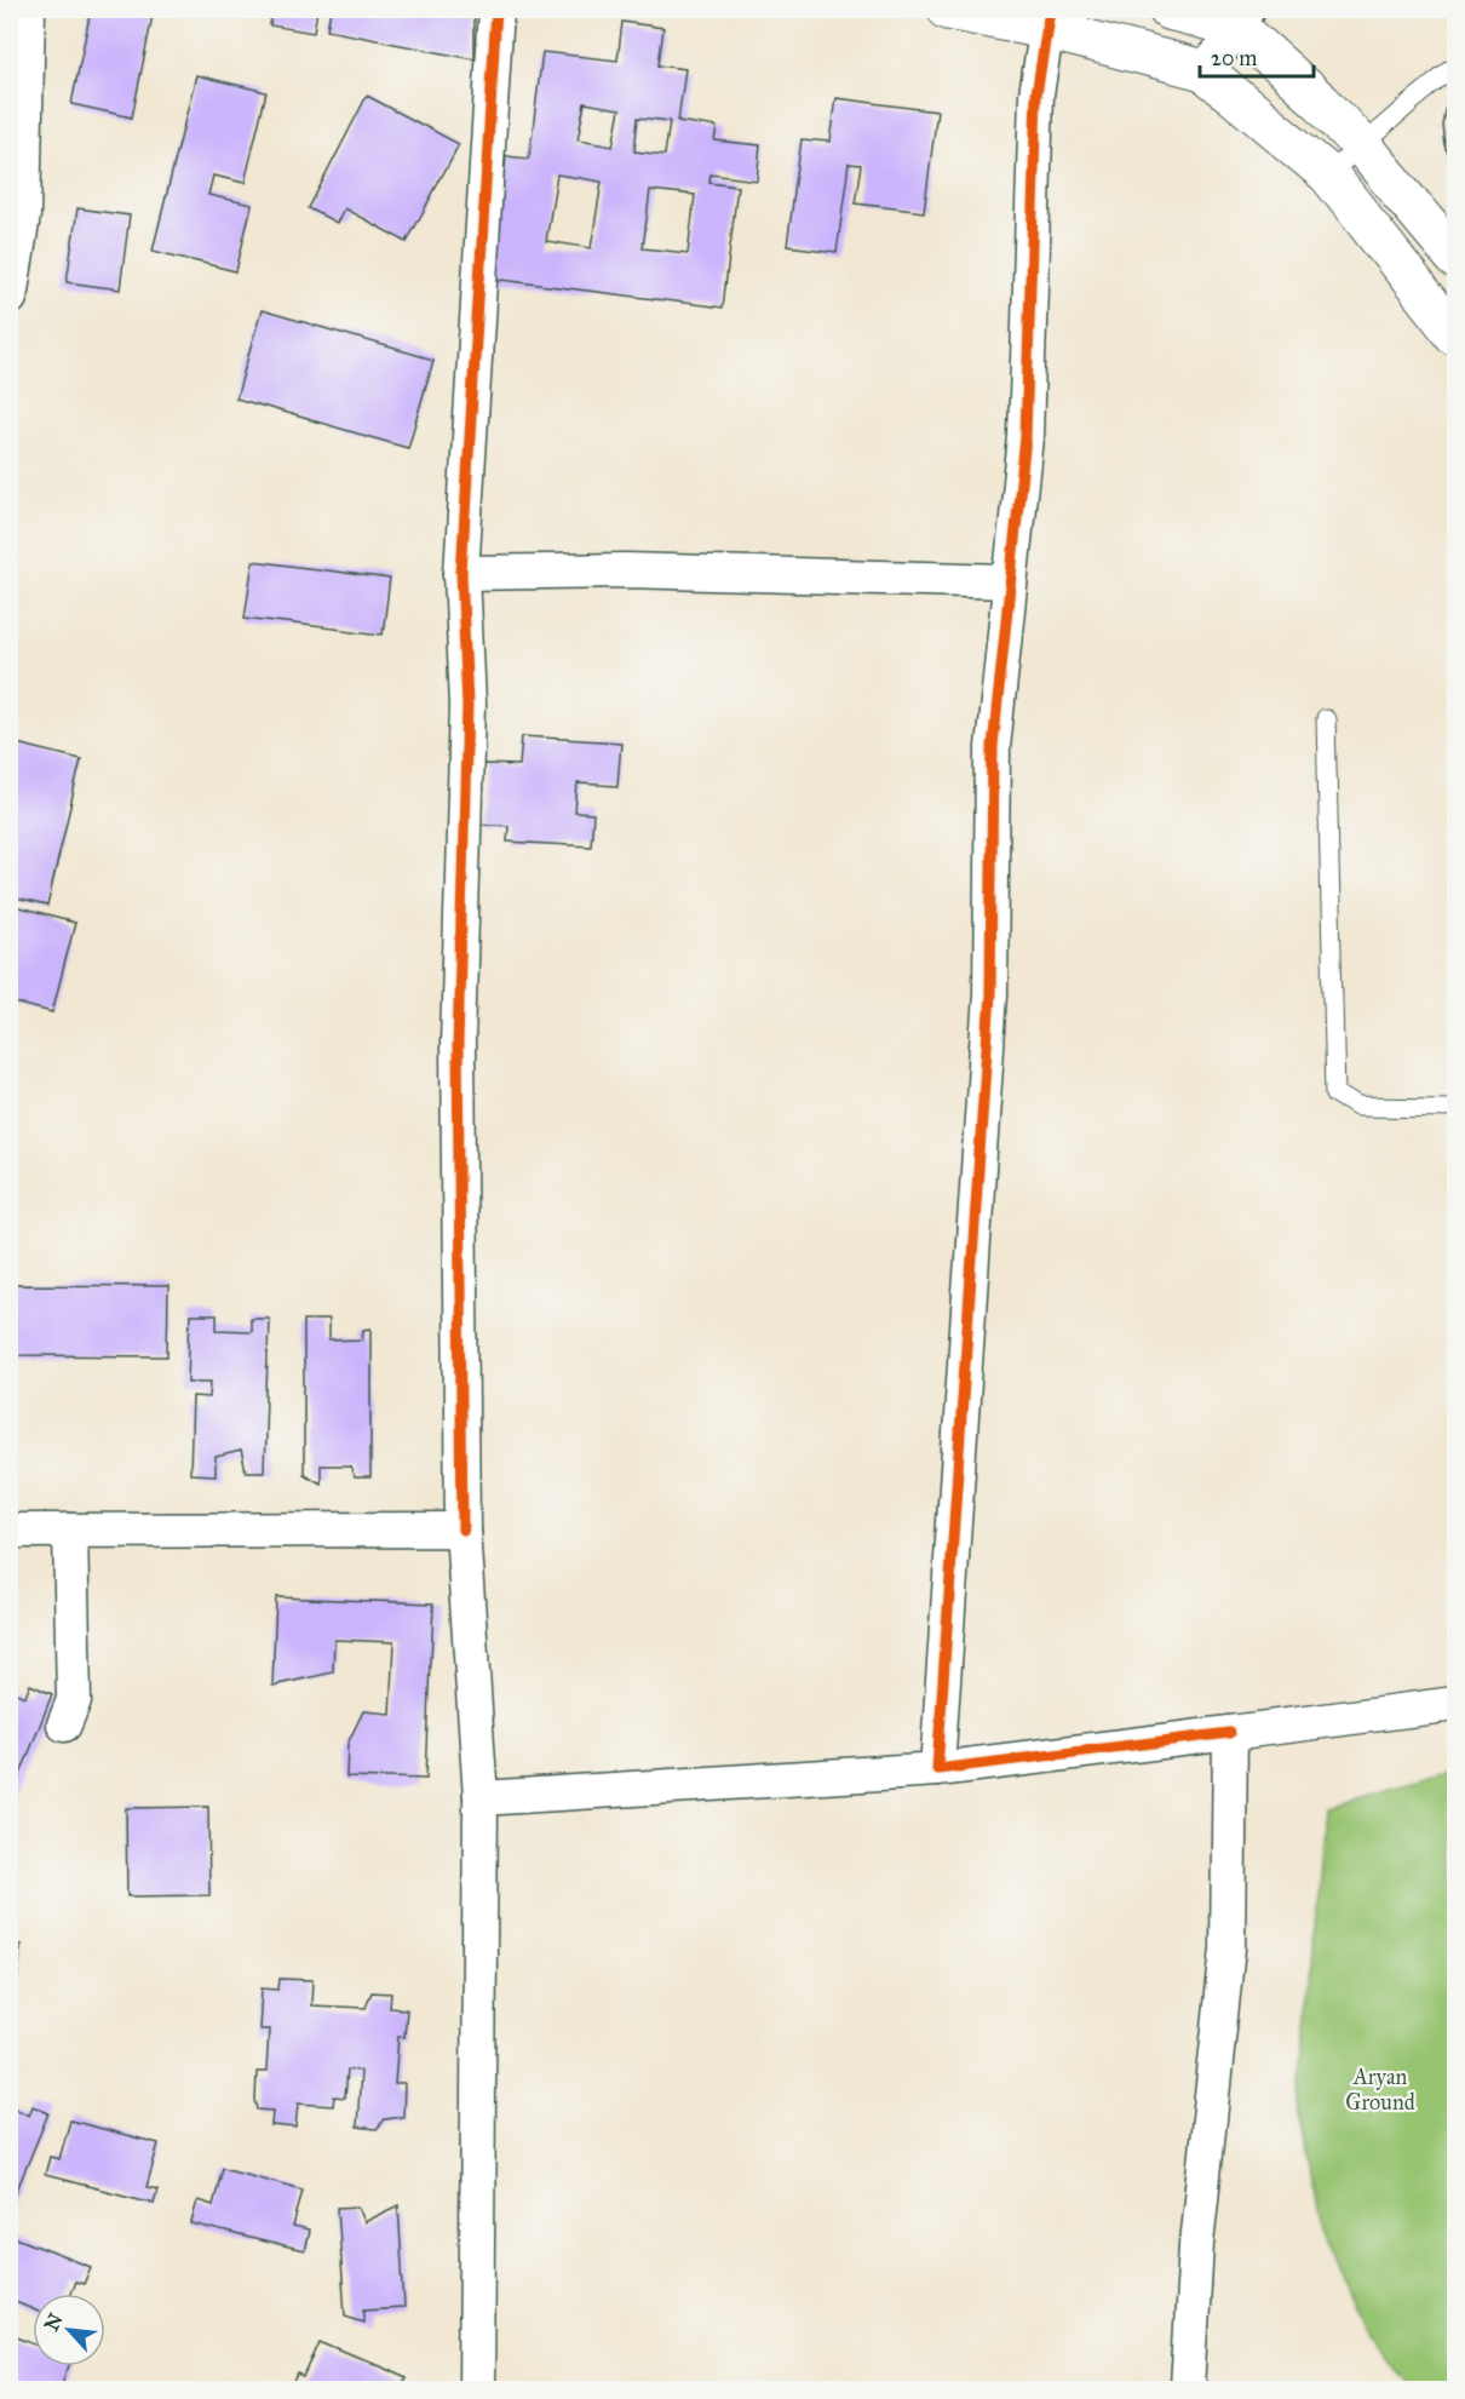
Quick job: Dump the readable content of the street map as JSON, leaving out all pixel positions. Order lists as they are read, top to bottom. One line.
{"parks":["Aryan Ground"],"scale_bar":"20 m","north":"top left"}
